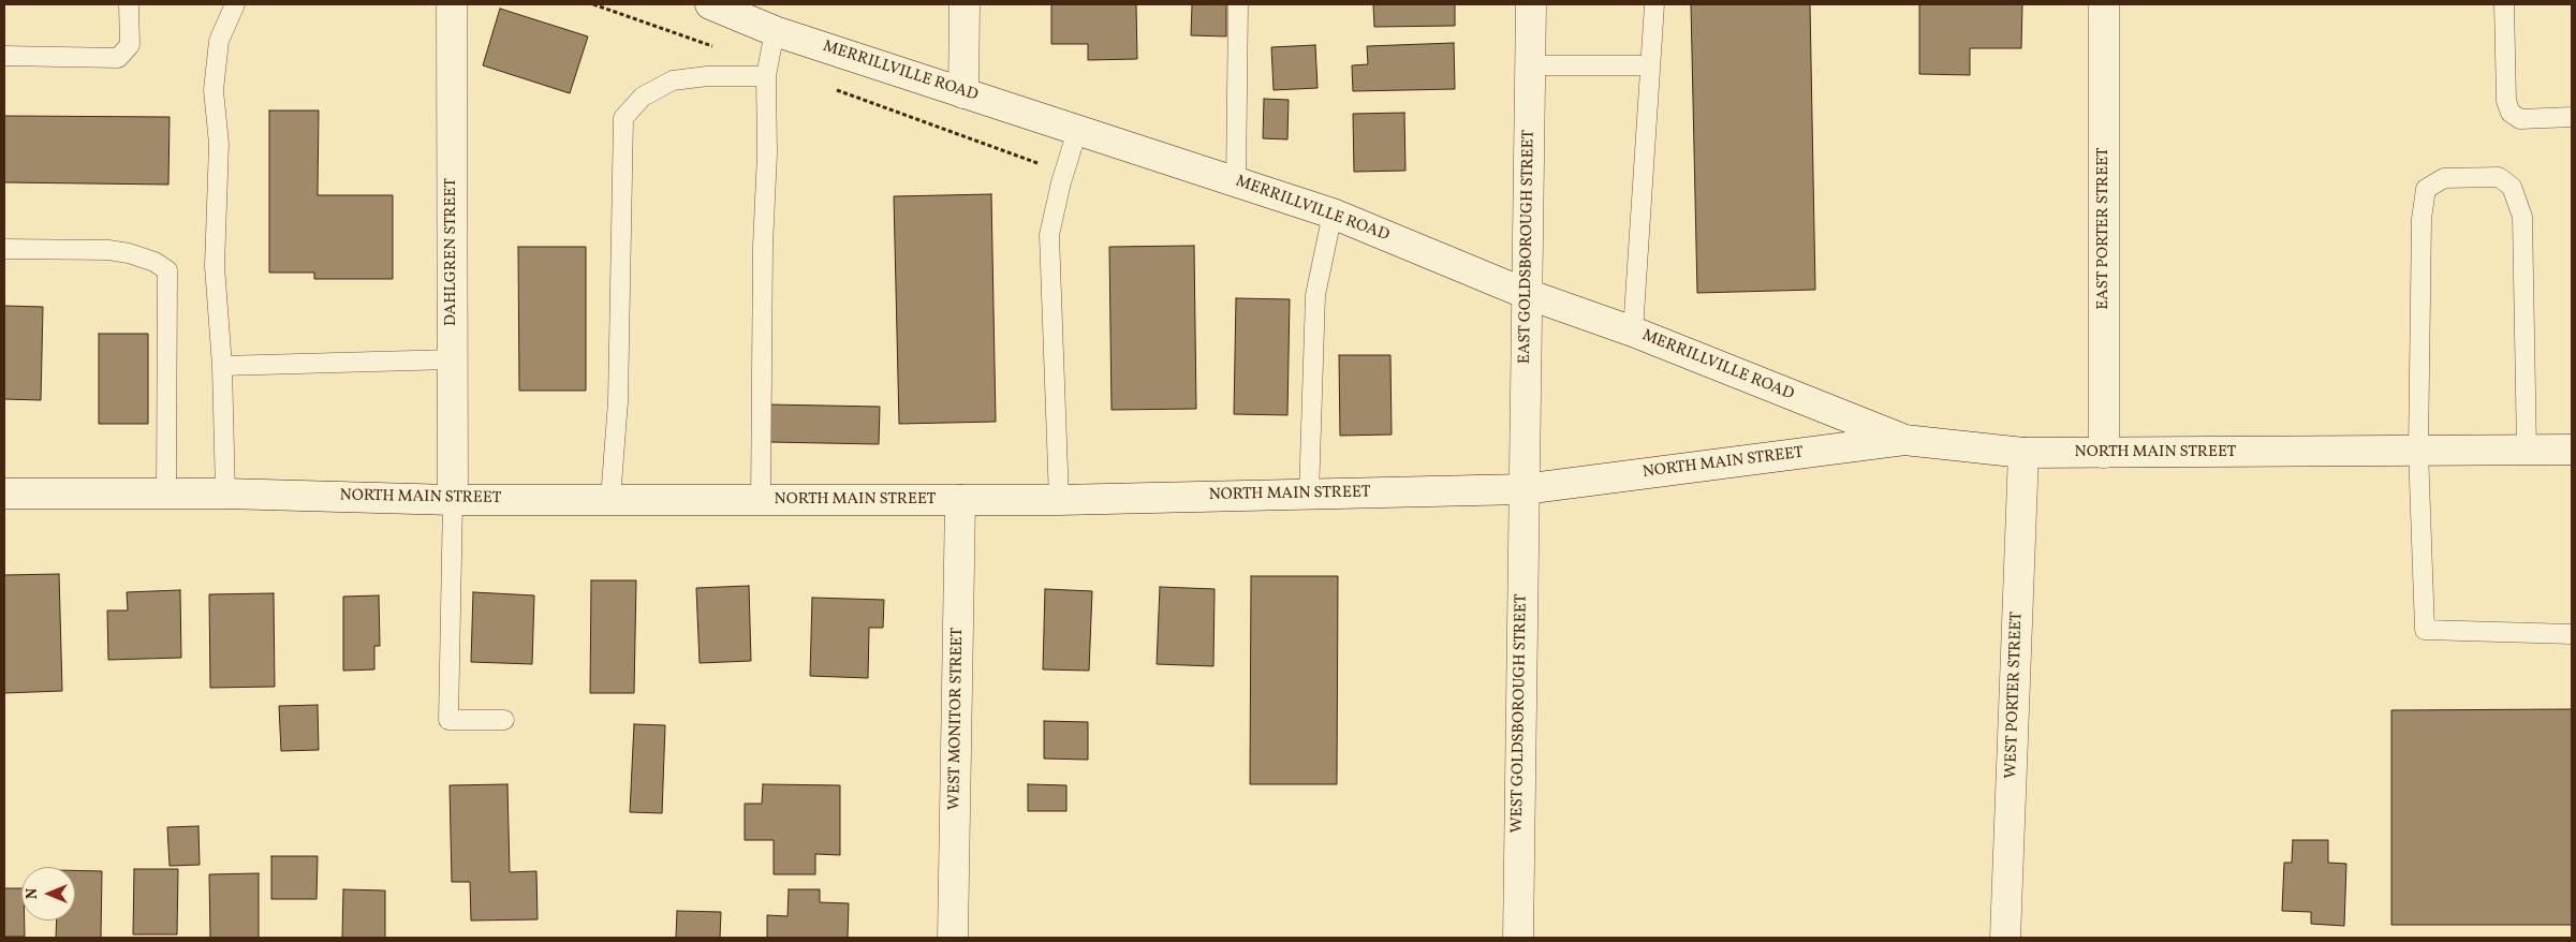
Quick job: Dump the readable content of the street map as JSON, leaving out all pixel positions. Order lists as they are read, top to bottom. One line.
{"streets":{"street":["MERRILLVILLE ROAD","EAST PORTER STREET","EAST GOLDSBOROUGH STREET","DAHLGREN STREET","NORTH MAIN STREET","WEST PORTER STREET","WEST GOLDSBOROUGH STREET","WEST MONITOR STREET"]},"crossings":[["MERRILLVILLE ROAD","EAST GOLDSBOROUGH STREET"],["MERRILLVILLE ROAD","NORTH MAIN STREET"],["EAST PORTER STREET","NORTH MAIN STREET"],["EAST GOLDSBOROUGH STREET","NORTH MAIN STREET"],["EAST GOLDSBOROUGH STREET","WEST GOLDSBOROUGH STREET"],["DAHLGREN STREET","NORTH MAIN STREET"],["NORTH MAIN STREET","WEST PORTER STREET"],["NORTH MAIN STREET","WEST GOLDSBOROUGH STREET"],["NORTH MAIN STREET","WEST MONITOR STREET"]],"north":"left"}
